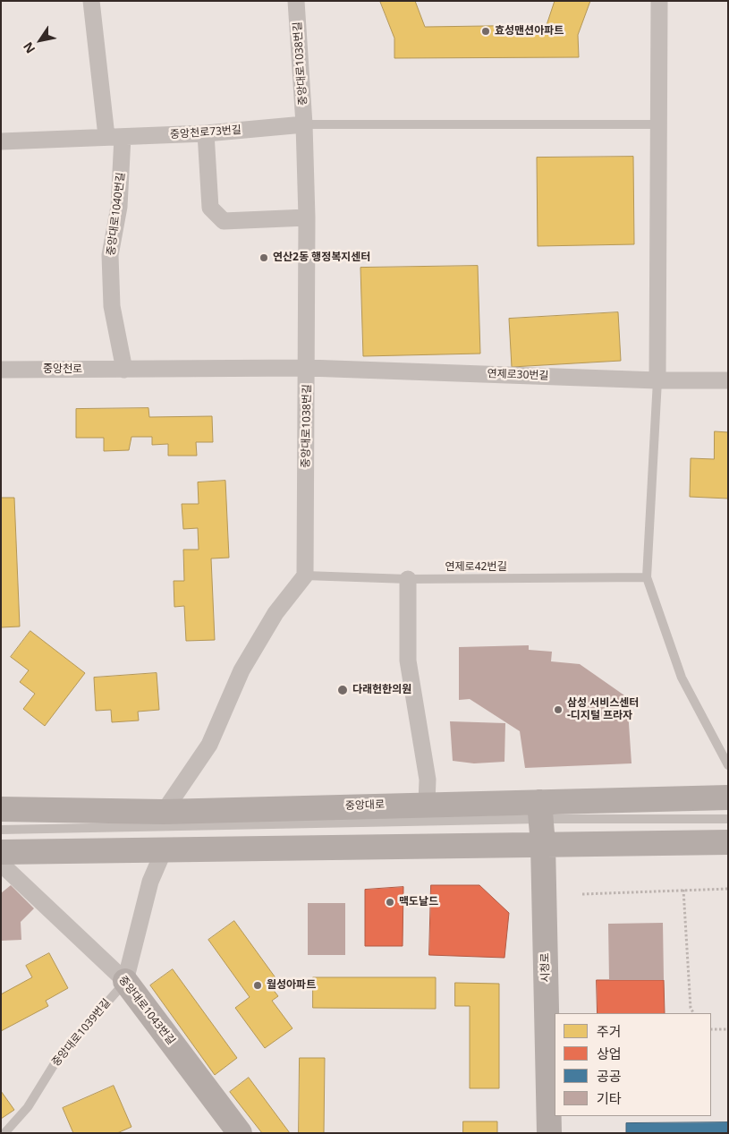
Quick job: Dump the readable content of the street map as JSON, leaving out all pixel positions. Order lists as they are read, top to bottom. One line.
{"streets":{"main road":["중앙대로","시청로","중앙대로1043번길"],"street":["중앙대로1038번길","중앙천로73번길","중앙대로1040번길","중앙천로","연제로30번길","중앙대로1039번길"],"lane":["연제로42번길"]},"crossings":[["중앙대로1038번길","중앙천로73번길"],["중앙대로1038번길","연제로30번길"],["중앙대로1038번길","연제로42번길"],["중앙천로73번길","중앙대로1040번길"],["중앙대로1040번길","중앙천로"],["중앙대로1040번길","연제로30번길"],["중앙천로","연제로30번길"],["중앙대로","시청로"],["중앙대로1043번길","중앙대로1039번길"]],"places":["효성맨션아파트","연산2동 행정복지센터","다래헌한의원","삼성 서비스센터 -디지털 프라자","맥도날드","월성아파트"],"legend":["주거","상업","공공","기타"],"north":"bottom left"}
